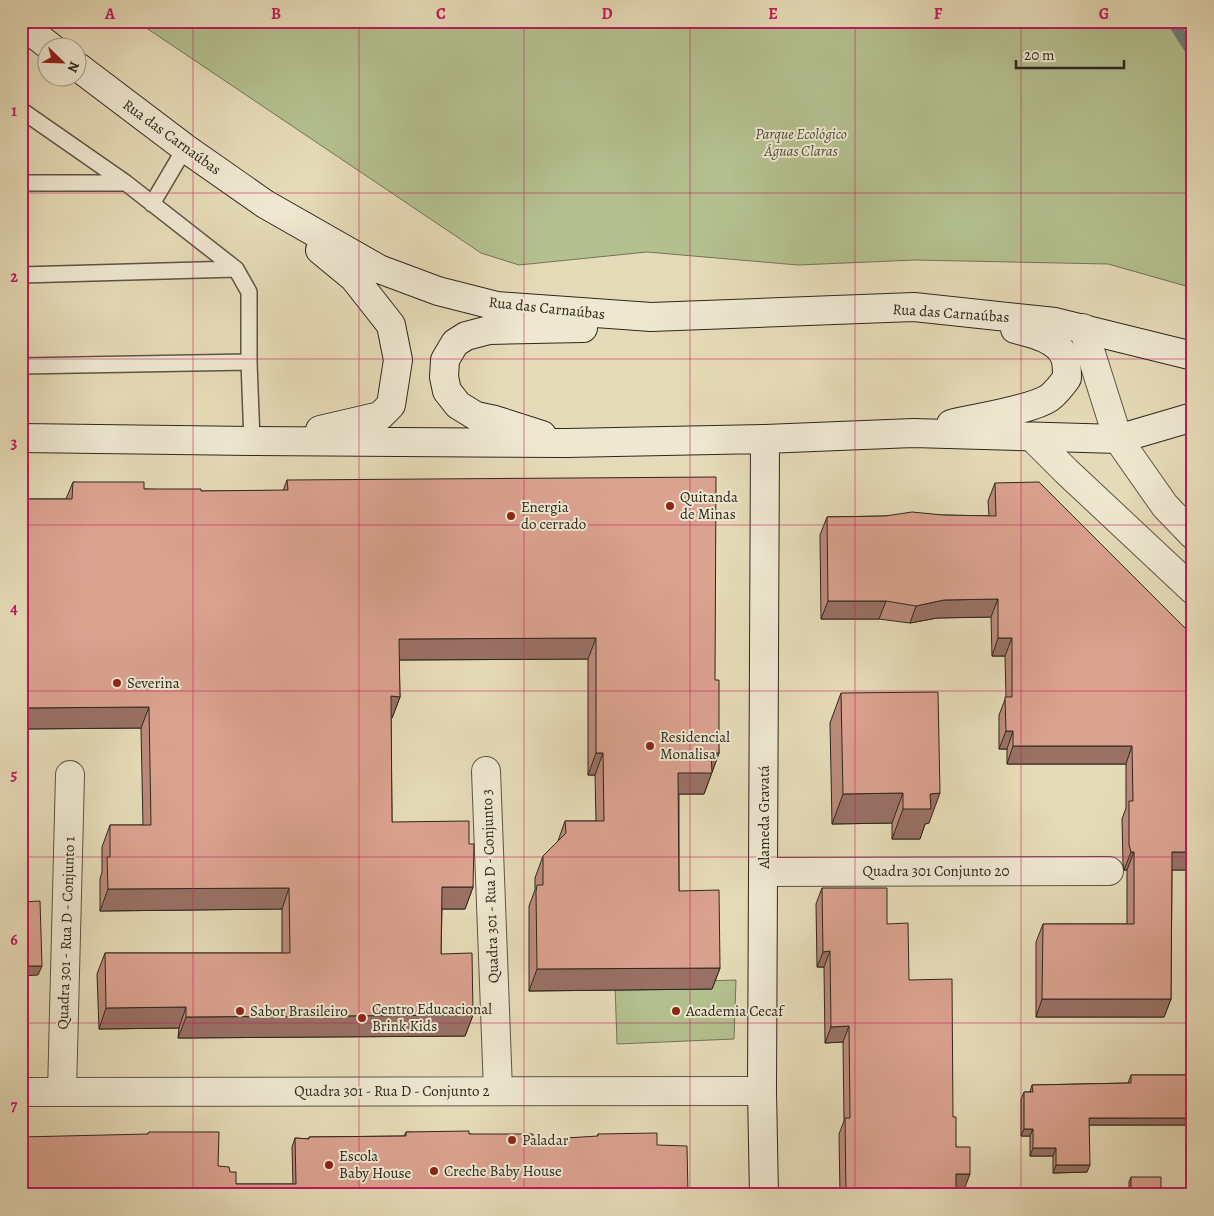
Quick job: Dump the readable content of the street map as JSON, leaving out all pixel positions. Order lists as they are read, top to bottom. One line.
{"streets":{"street":["Rua das Carnaúbas","Alameda Gravatá","Quadra 301 Conjunto 20","Quadra 301 - Rua D - Conjunto 3","Quadra 301 - Rua D - Conjunto 1","Quadra 301 - Rua D - Conjunto 2"]},"crossings":[["Alameda Gravatá","Quadra 301 Conjunto 20"],["Alameda Gravatá","Quadra 301 - Rua D - Conjunto 2"],["Quadra 301 - Rua D - Conjunto 3","Quadra 301 - Rua D - Conjunto 2"],["Quadra 301 - Rua D - Conjunto 1","Quadra 301 - Rua D - Conjunto 2"]],"parks":["Parque Ecológico Águas Claras"],"places":["Quitanda de Minas","Energia do cerrado","Severina","Residencial Monalisa","Sabor Brasileiro","Academia Cecaf","Centro Educacional Brink Kids","Paladar","Escola Baby House","Creche Baby House"],"scale_bar":"20 m","north":"bottom right","grid":{"columns":["A","B","C","D","E","F","G"],"rows":["1","2","3","4","5","6","7"]}}
